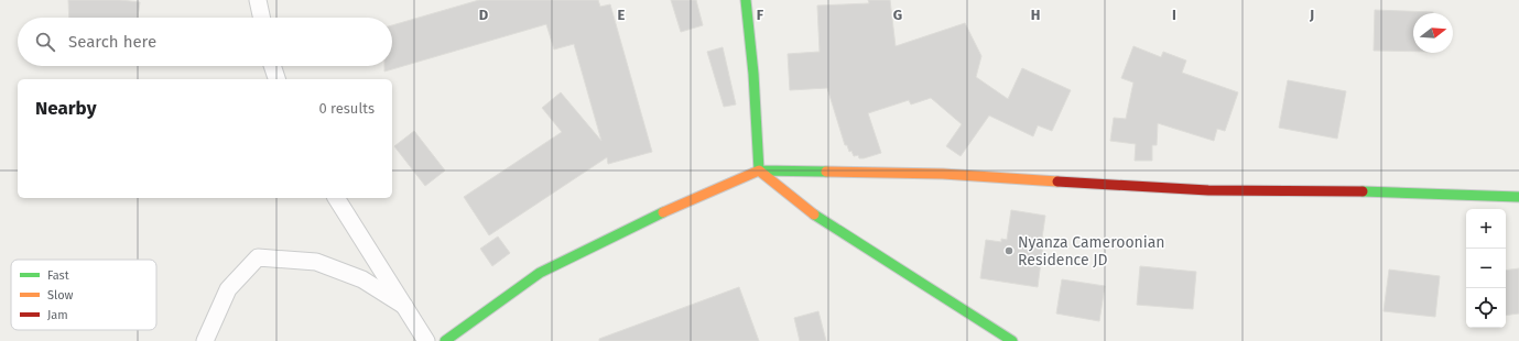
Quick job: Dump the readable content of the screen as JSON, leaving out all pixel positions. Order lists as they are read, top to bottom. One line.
{"places":["Nyanza Cameroonian Residence JD"],"legend":["Fast","Slow","Jam"],"north":"right","page":{"search":"Search here","heading":["Nearby","0 results"],"map_buttons":["+","−"]},"grid":{"columns":["D","E","F","G","H","I","J"]}}
